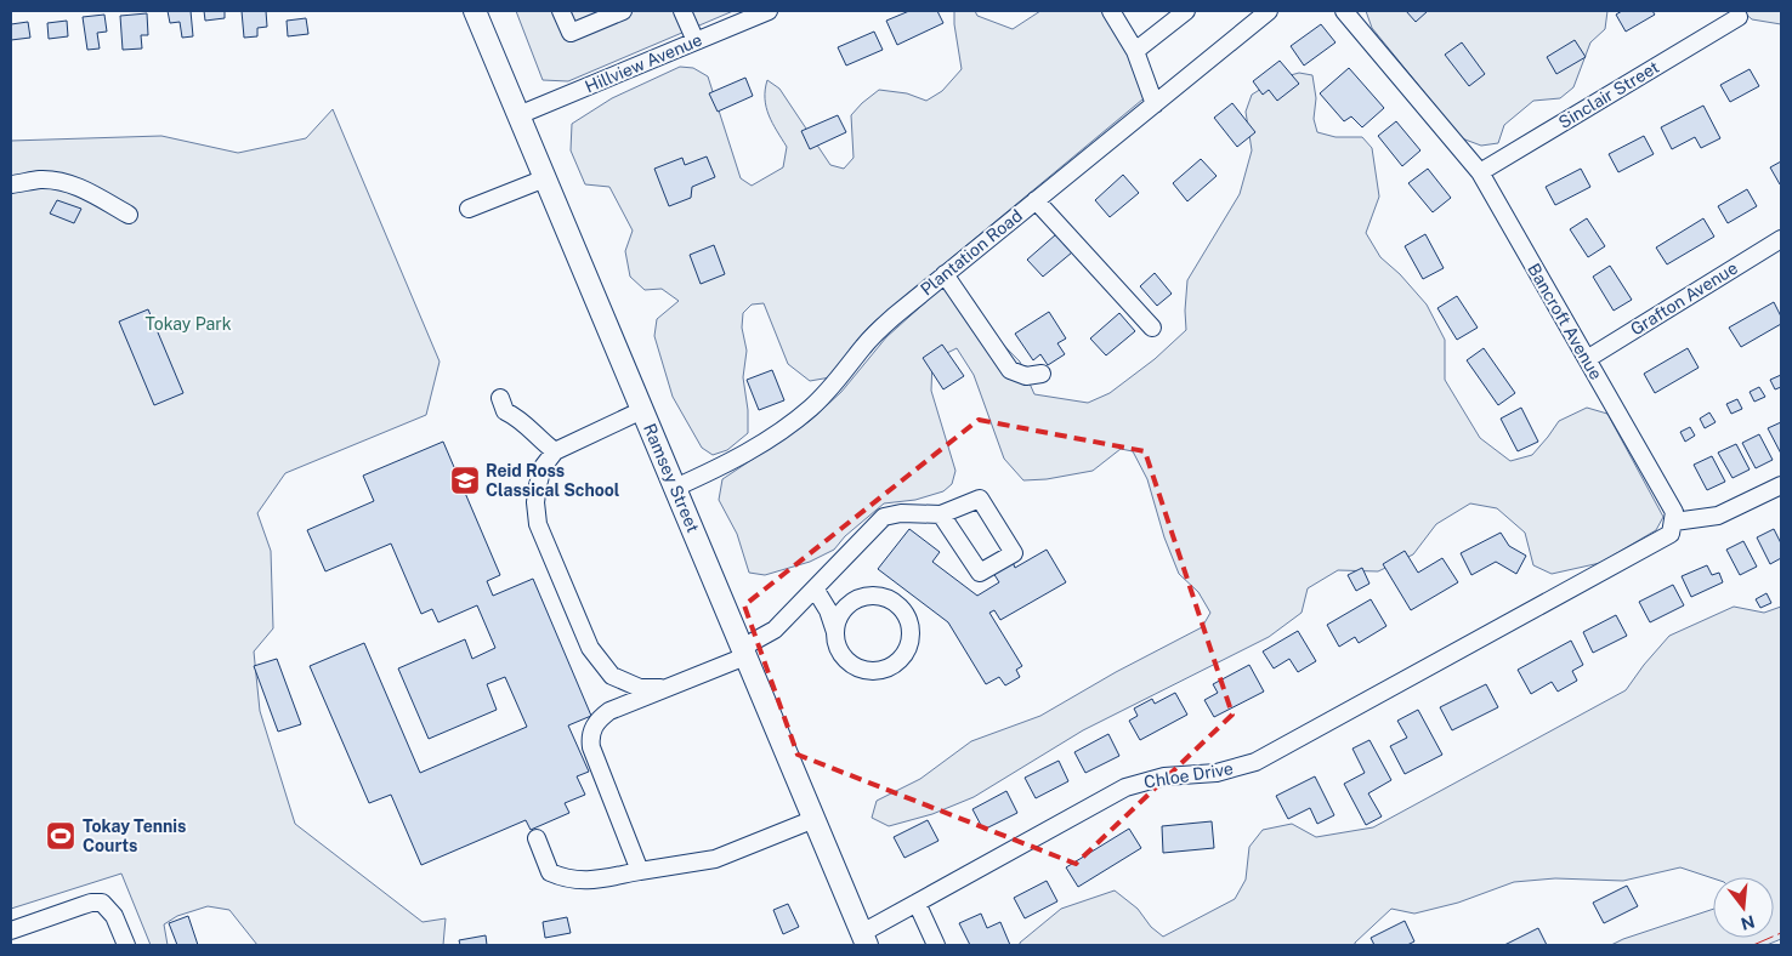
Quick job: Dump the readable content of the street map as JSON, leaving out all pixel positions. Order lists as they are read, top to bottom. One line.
{"streets":{"main road":["Ramsey Street"],"street":["Hillview Avenue","Sinclair Street","Plantation Road","Grafton Avenue","Bancroft Avenue","Chloe Drive"]},"crossings":[["Hillview Avenue","Ramsey Street"],["Sinclair Street","Bancroft Avenue"],["Plantation Road","Ramsey Street"],["Grafton Avenue","Bancroft Avenue"],["Bancroft Avenue","Chloe Drive"],["Ramsey Street","Chloe Drive"]],"parks":["Tokay Park"],"places":{"school or university":["Reid Ross Classical School"],"sports":["Tokay Tennis Courts"]},"north":"bottom"}
